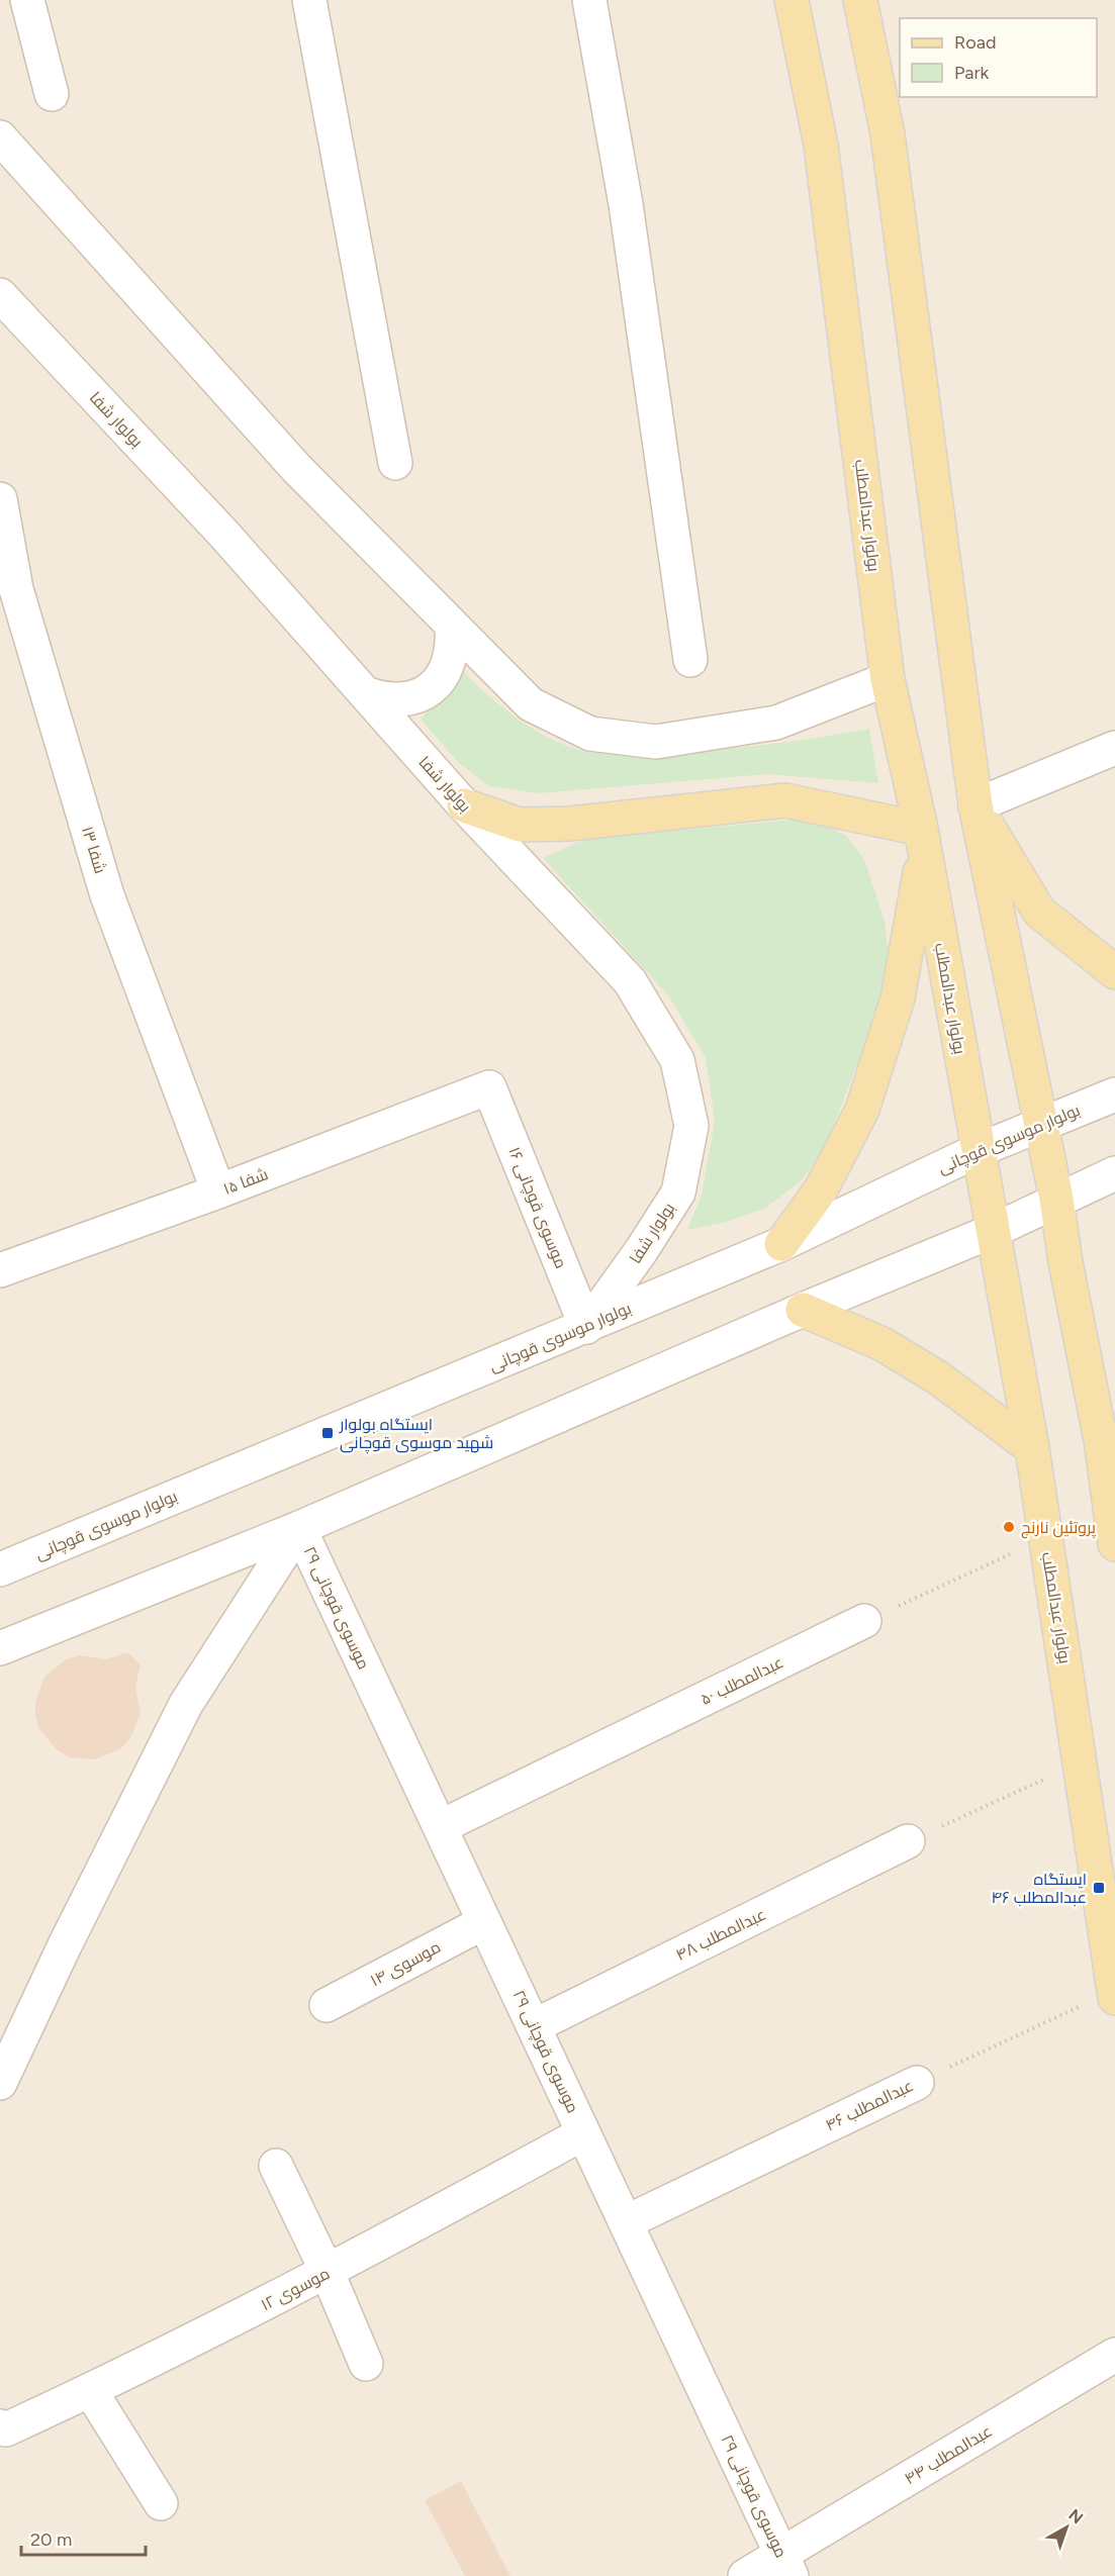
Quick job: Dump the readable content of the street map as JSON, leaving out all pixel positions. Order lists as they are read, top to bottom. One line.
{"streets":{"main road":["بولوار عبدالمطلب"],"street":["بولوار شفا","شفا ۱۳","بولوار موسوی قوچانی","شفا ۱۵","موسوی قوچانی ۱۶","موسوی قوچانی ۲۹","عبدالمطلب ۵۰","عبدالمطلب ۴۸","موسوی ۱۴","عبدالمطلب ۴۶","موسوی ۱۲","عبدالمطلب ۴۴"]},"crossings":[["بولوار شفا","بولوار موسوی قوچانی"],["بولوار شفا","موسوی قوچانی ۱۶"],["بولوار عبدالمطلب","بولوار موسوی قوچانی"],["بولوار عبدالمطلب","عبدالمطلب ۴۶"],["شفا ۱۳","شفا ۱۵"],["بولوار موسوی قوچانی","موسوی قوچانی ۱۶"],["شفا ۱۵","موسوی قوچانی ۱۶"],["موسوی قوچانی ۲۹","عبدالمطلب ۵۰"],["موسوی قوچانی ۲۹","عبدالمطلب ۴۸"],["موسوی قوچانی ۲۹","موسوی ۱۴"],["موسوی قوچانی ۲۹","عبدالمطلب ۴۶"],["موسوی قوچانی ۲۹","موسوی ۱۲"],["موسوی قوچانی ۲۹","عبدالمطلب ۴۴"]],"places":{"transit":["ایستگاه بولوار شهید موسوی قوچانی","ایستگاه عبدالمطلب ۴۶"],"other":["پروتئین نارنج"]},"legend":["Road","Park"],"scale_bar":"20 m","north":"top right"}
